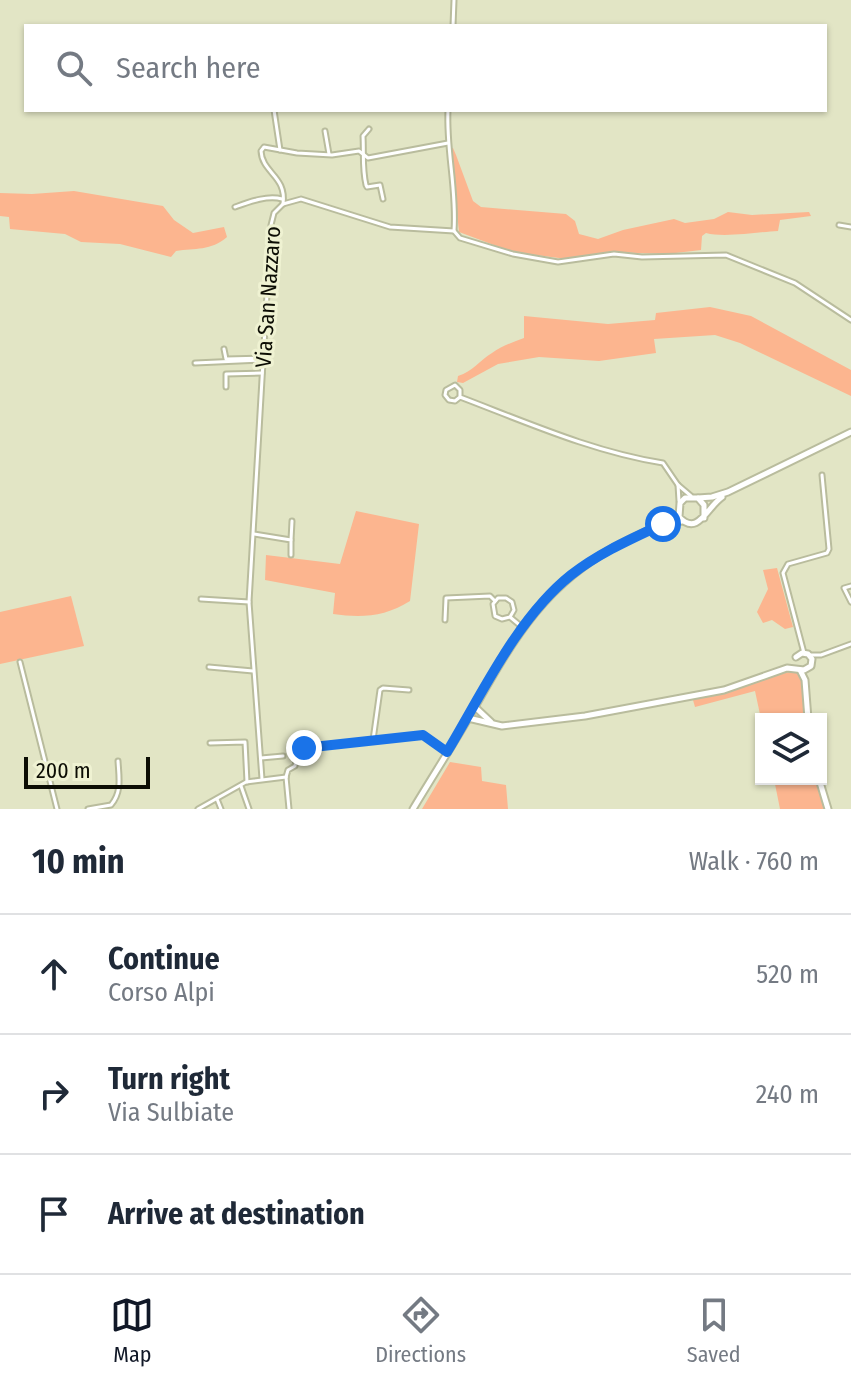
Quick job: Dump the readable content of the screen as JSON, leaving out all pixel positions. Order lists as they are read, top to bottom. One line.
{"streets":{"street":["Via San Nazzaro"]},"scale_bar":"200 m","page":{"search":"Search here","scale":"200 m","heading":["10 min","Walk · 760 m"],"list":[["Continue","Corso Alpi","520 m"],["Turn right","Via Sulbiate","240 m"],"Arrive at destination"],"nav":["Map","Directions","Saved"]}}
